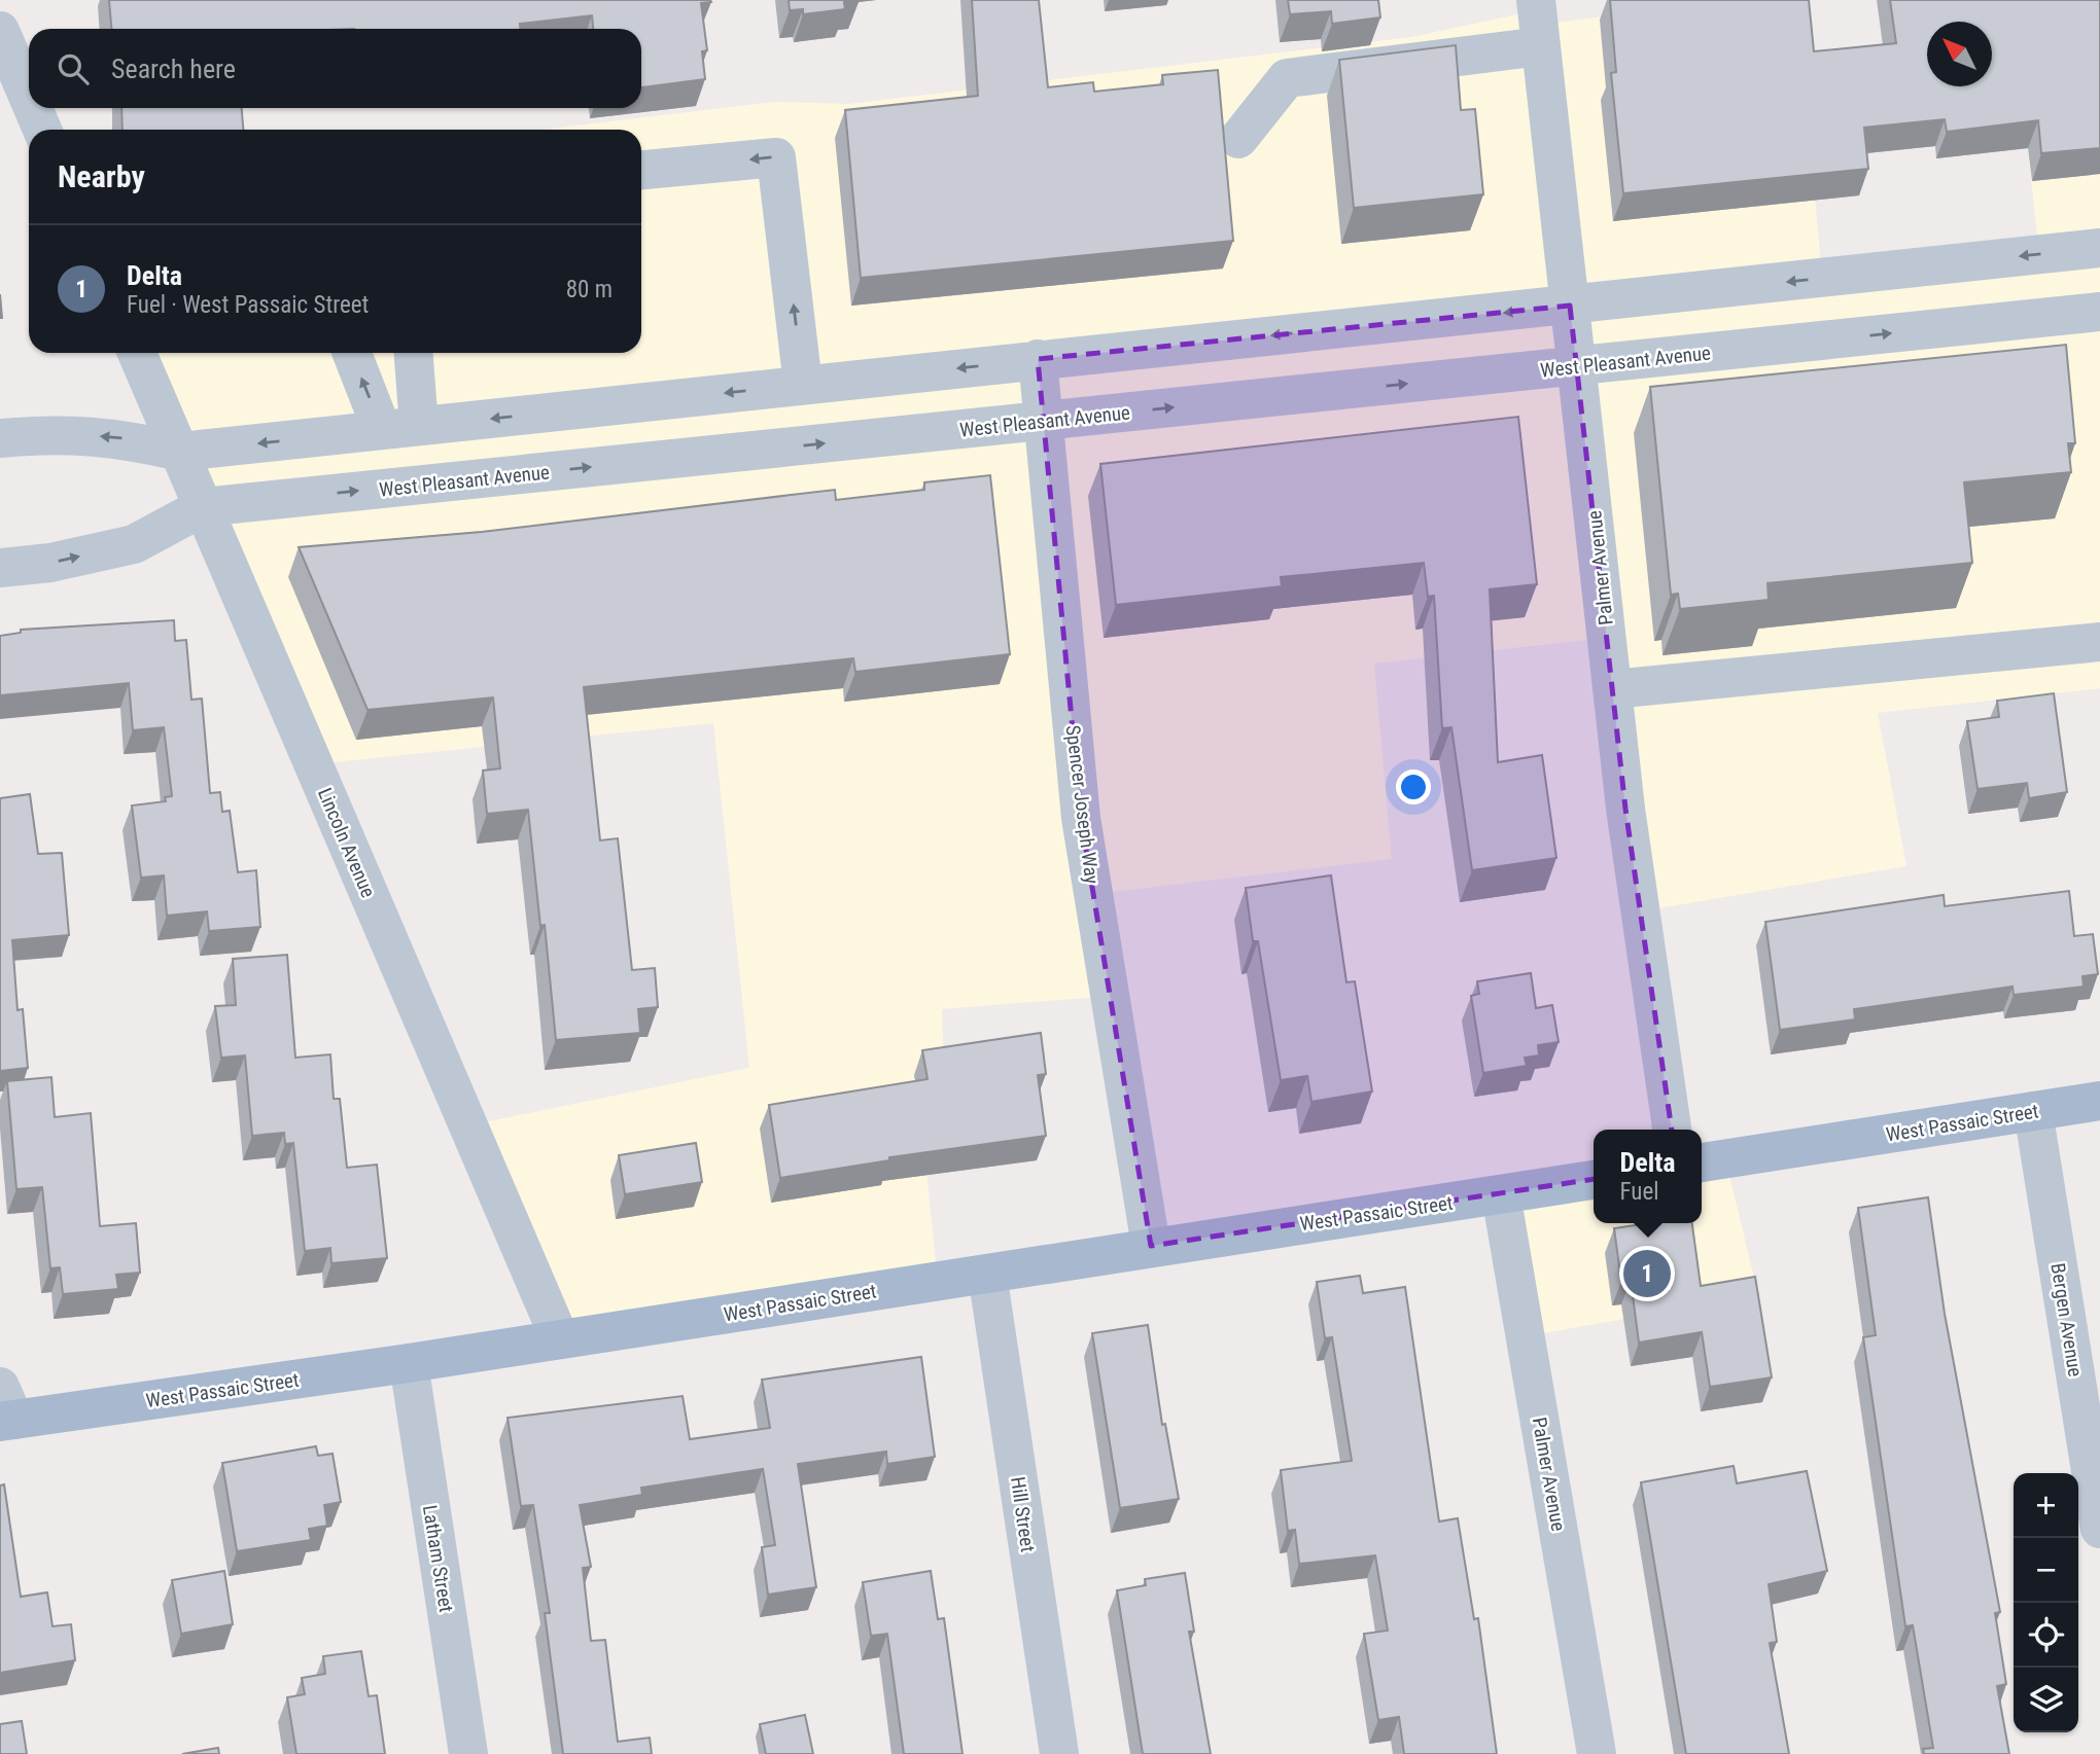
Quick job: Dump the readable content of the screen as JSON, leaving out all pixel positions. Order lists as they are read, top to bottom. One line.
{"streets":{"main road":["West Passaic Street"],"street":["West Pleasant Avenue","Palmer Avenue","Spencer Joseph Way","Lincoln Avenue","Bergen Avenue","Hill Street","Latham Street"]},"crossings":[["West Pleasant Avenue","Palmer Avenue"],["West Pleasant Avenue","Spencer Joseph Way"],["West Pleasant Avenue","Lincoln Avenue"],["Palmer Avenue","West Passaic Street"],["Spencer Joseph Way","West Passaic Street"],["Lincoln Avenue","West Passaic Street"],["West Passaic Street","Bergen Avenue"],["West Passaic Street","Hill Street"],["West Passaic Street","Latham Street"]],"north":"top left","page":{"search":"Search here","heading":"Nearby","list":[{"mark":"1","name":"Delta","note":"Fuel · West Passaic Street","value":"80 m"}],"popup":["Delta","Fuel"],"pins":"1","map_buttons":["+","−"]}}
